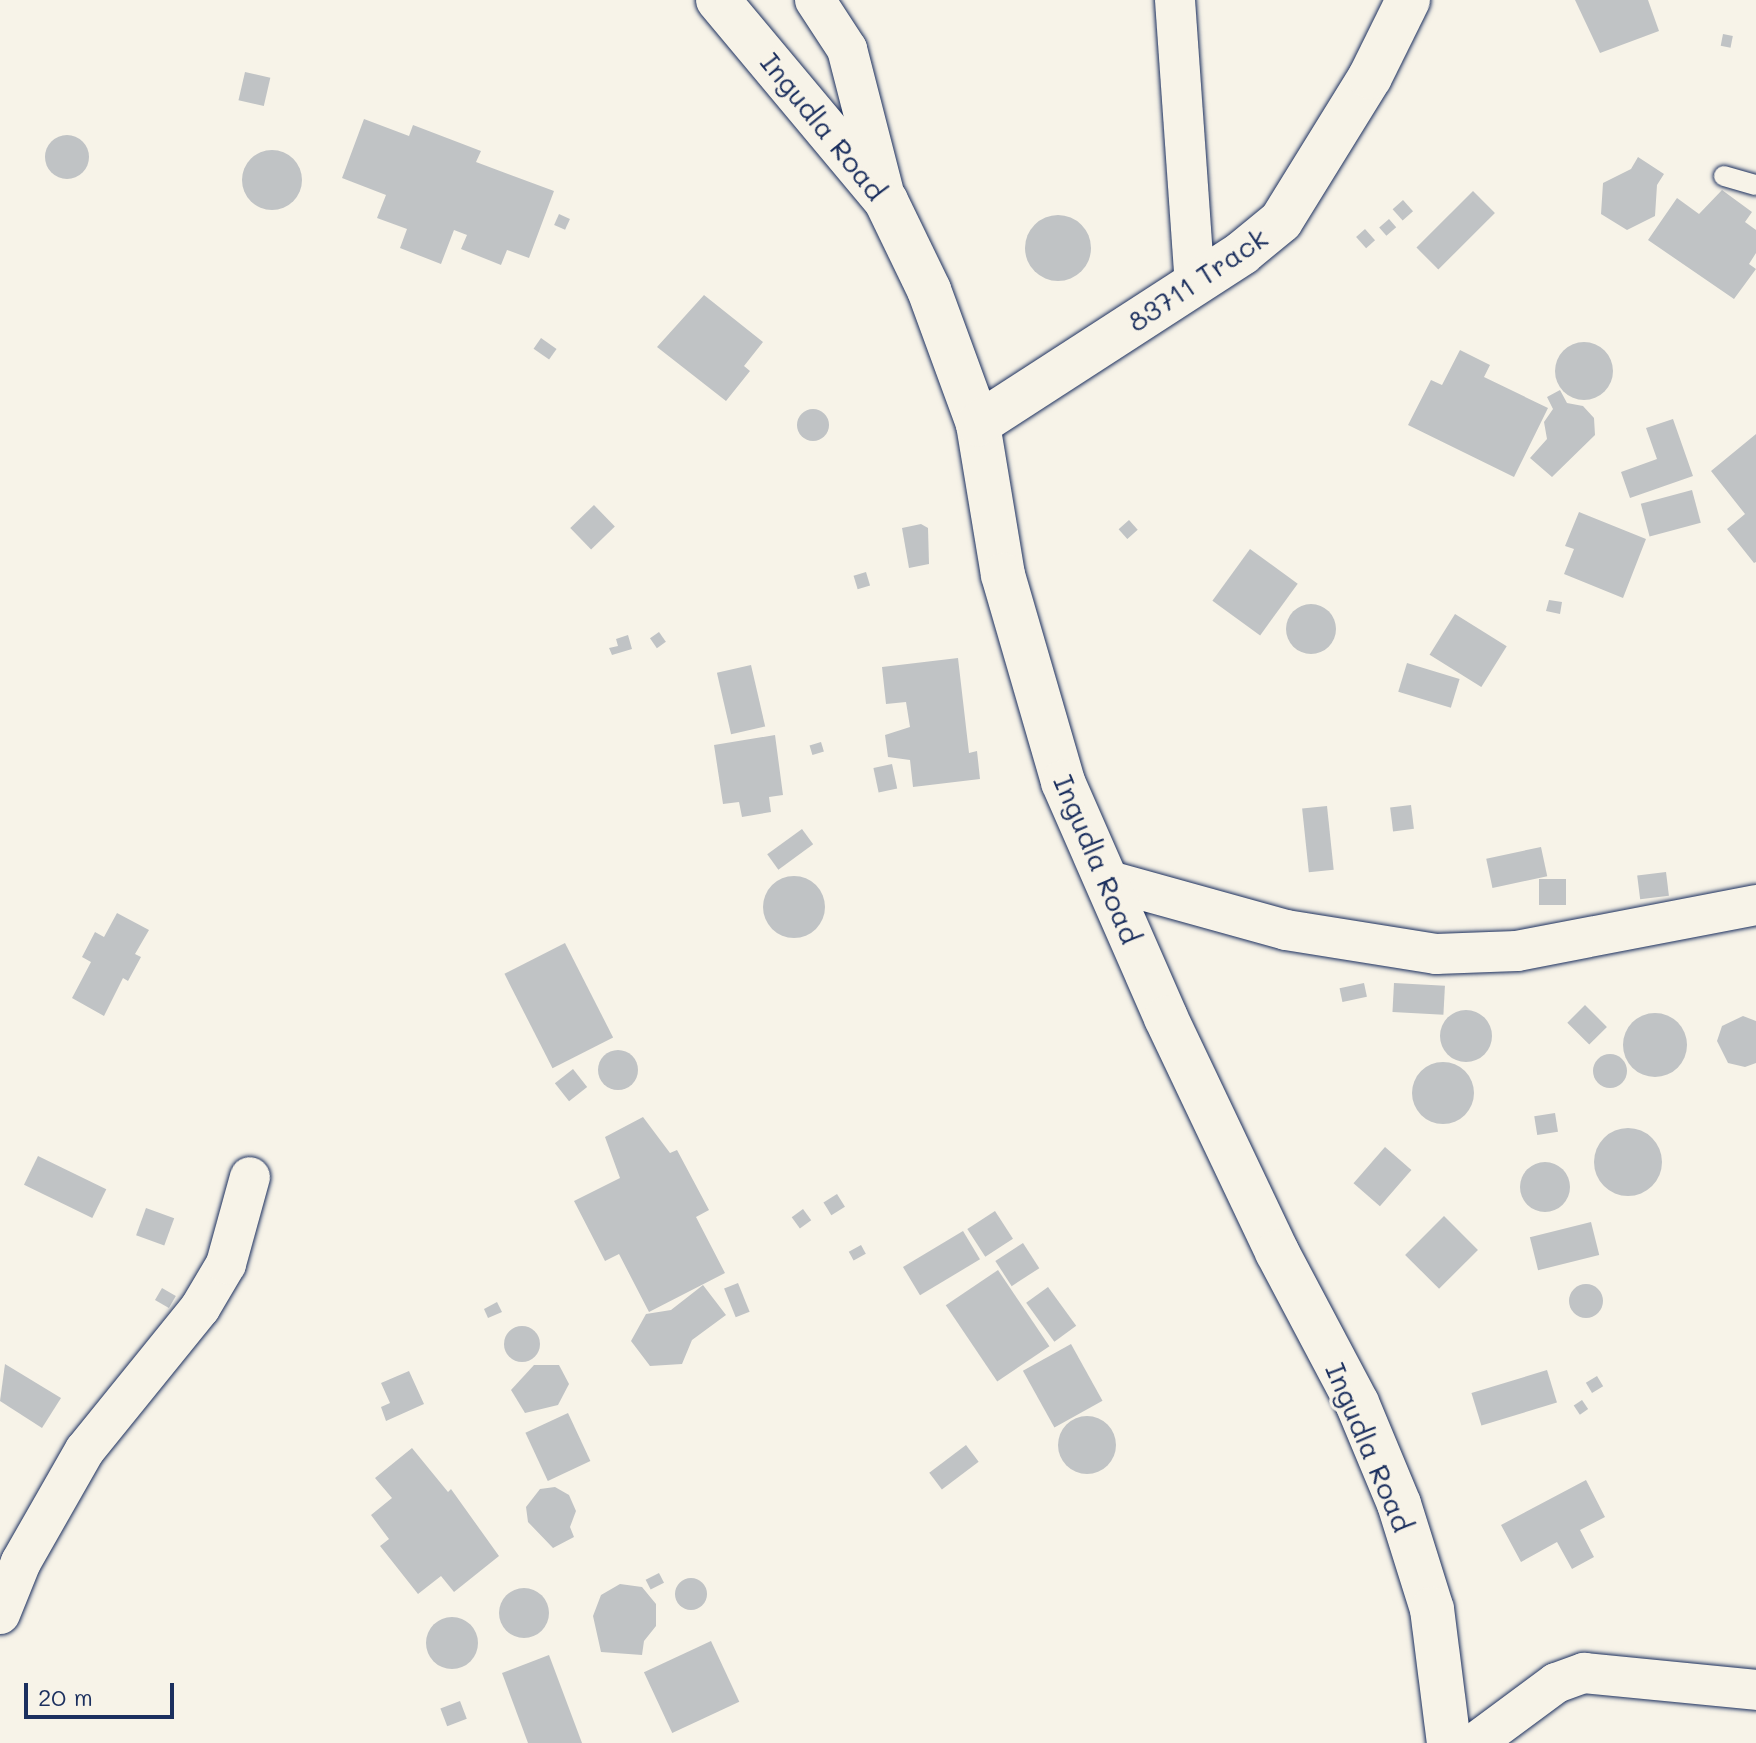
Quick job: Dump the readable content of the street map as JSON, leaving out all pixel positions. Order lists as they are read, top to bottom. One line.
{"streets":{"street":["Ingudla Road","83711 Track"]},"crossings":[["Ingudla Road","83711 Track"]],"scale_bar":"20 m"}
